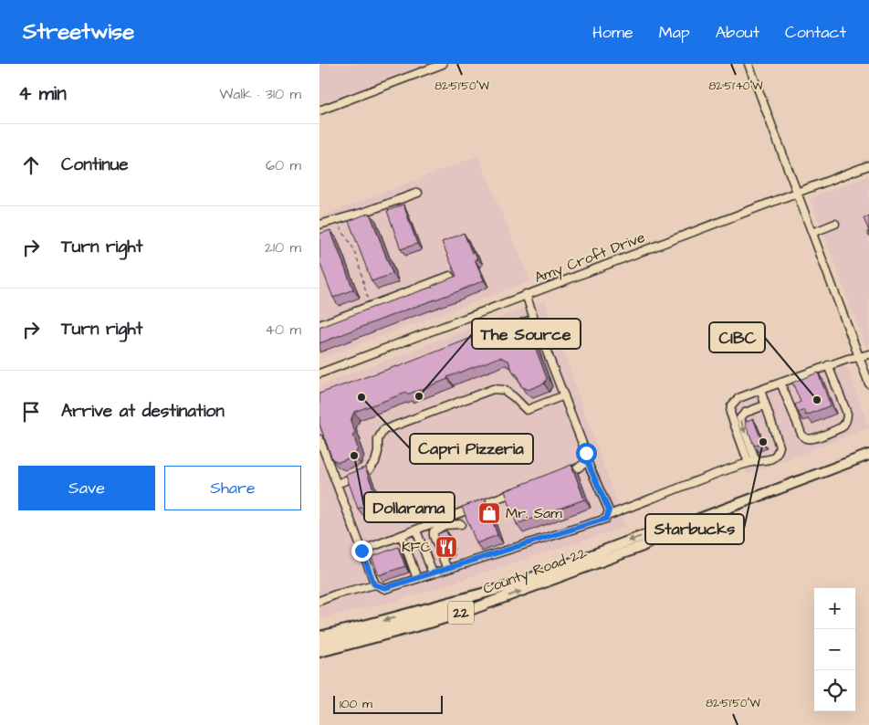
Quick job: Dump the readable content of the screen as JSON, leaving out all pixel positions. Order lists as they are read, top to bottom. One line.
{"streets":{"main road":["County Road 22","22"],"street":["Amy Croft Drive"]},"places":{"other":["The Source","Capri Pizzeria","CIBC","Starbucks","Dollarama"],"shop":["Mr. Sam"],"restaurant":["KFC"]},"scale_bar":"100 m","page":{"header":"Streetwise","nav":["Home","Map","About","Contact"],"heading":["4 min","Walk · 310 m"],"list":[["Continue","60 m"],["Turn right","210 m"],["Turn right","40 m"],"Arrive at destination"],"buttons":["Save","Share"],"map_buttons":["+","−"],"scale":"100 m"},"coordinates":["82°51'50\"W","82°51'40\"W"]}
